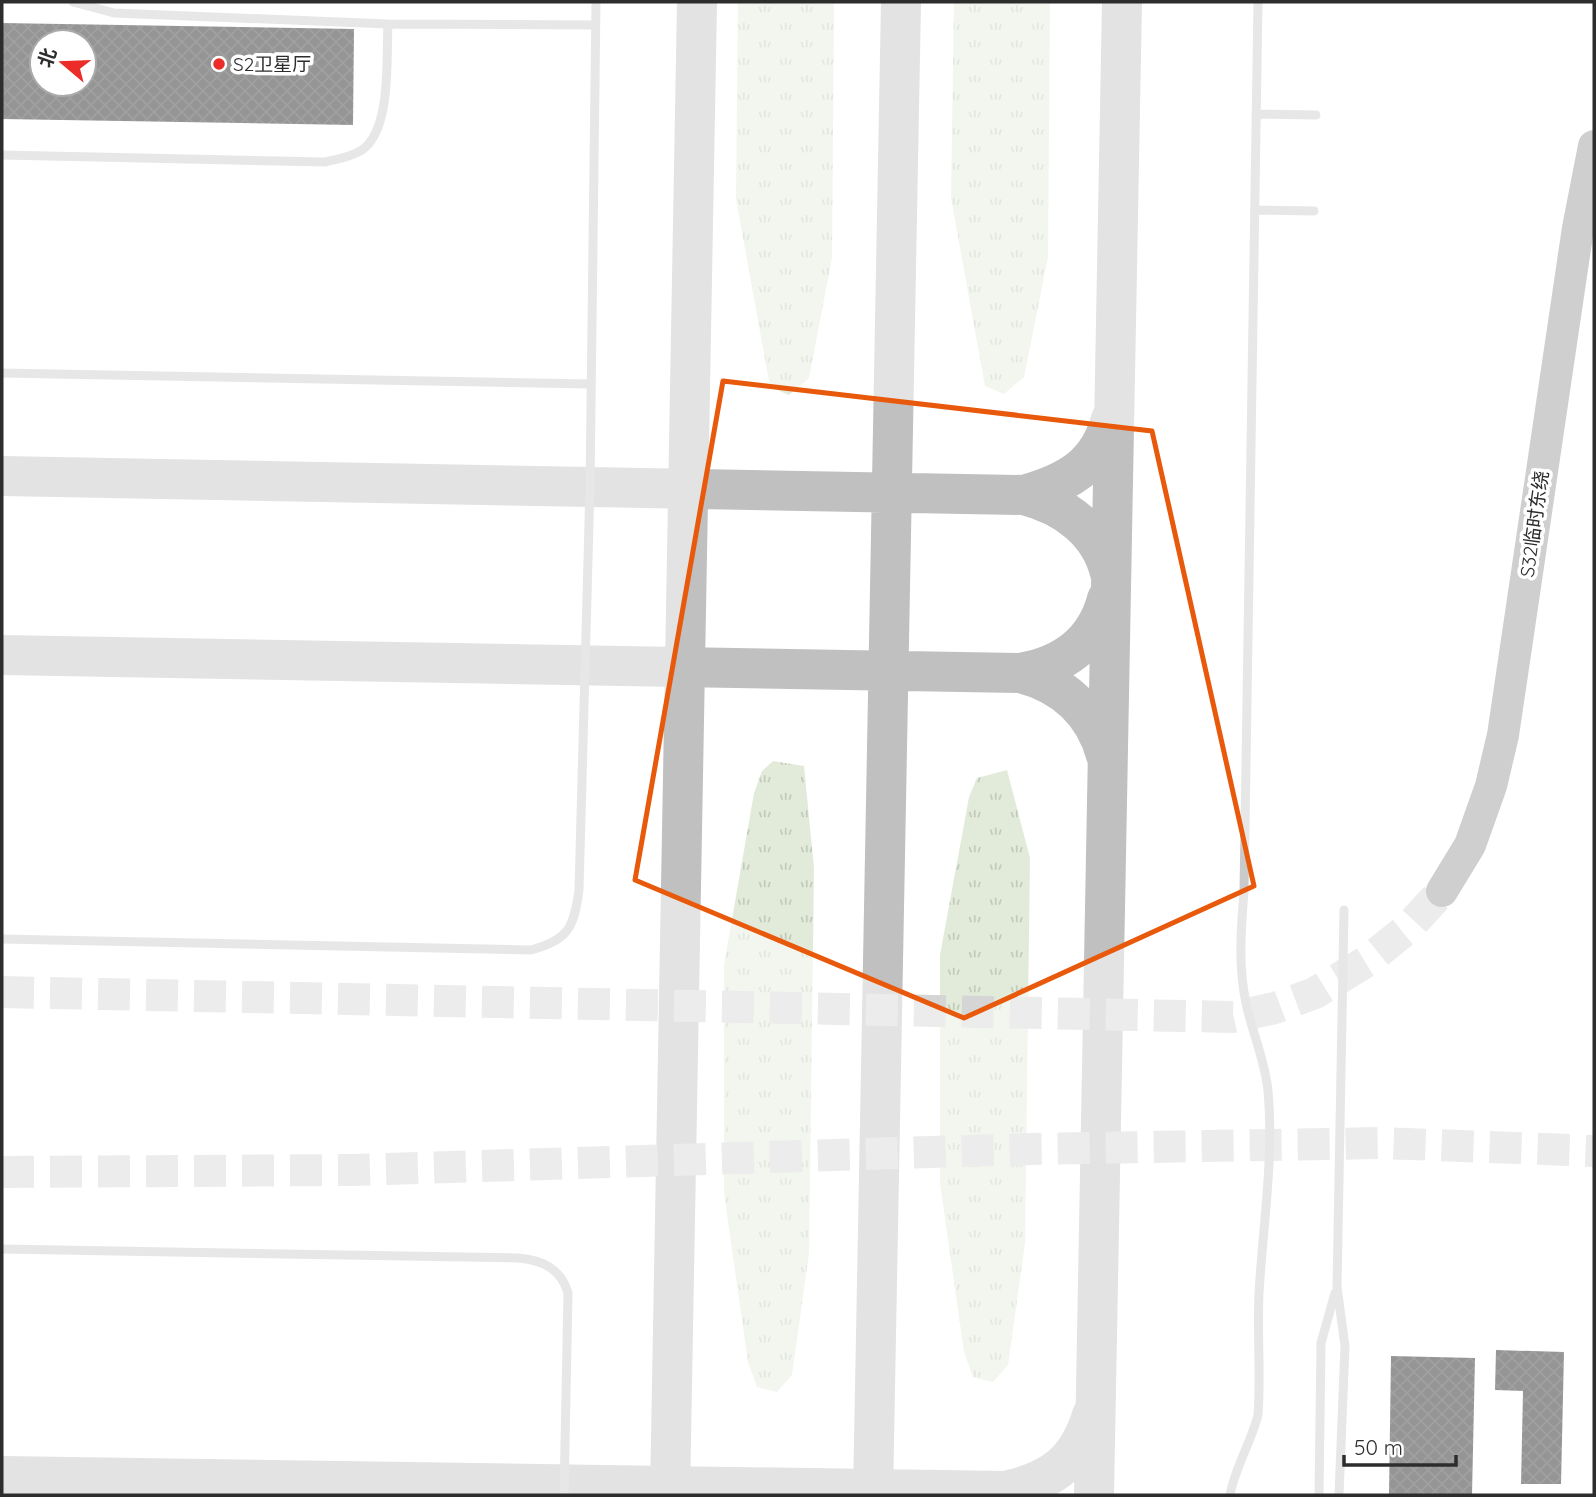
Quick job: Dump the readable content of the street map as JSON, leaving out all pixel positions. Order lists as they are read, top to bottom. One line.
{"streets":{"highway":["S32临时东绕"]},"places":["S2卫星厅"],"scale_bar":"50 m","north":"left"}
